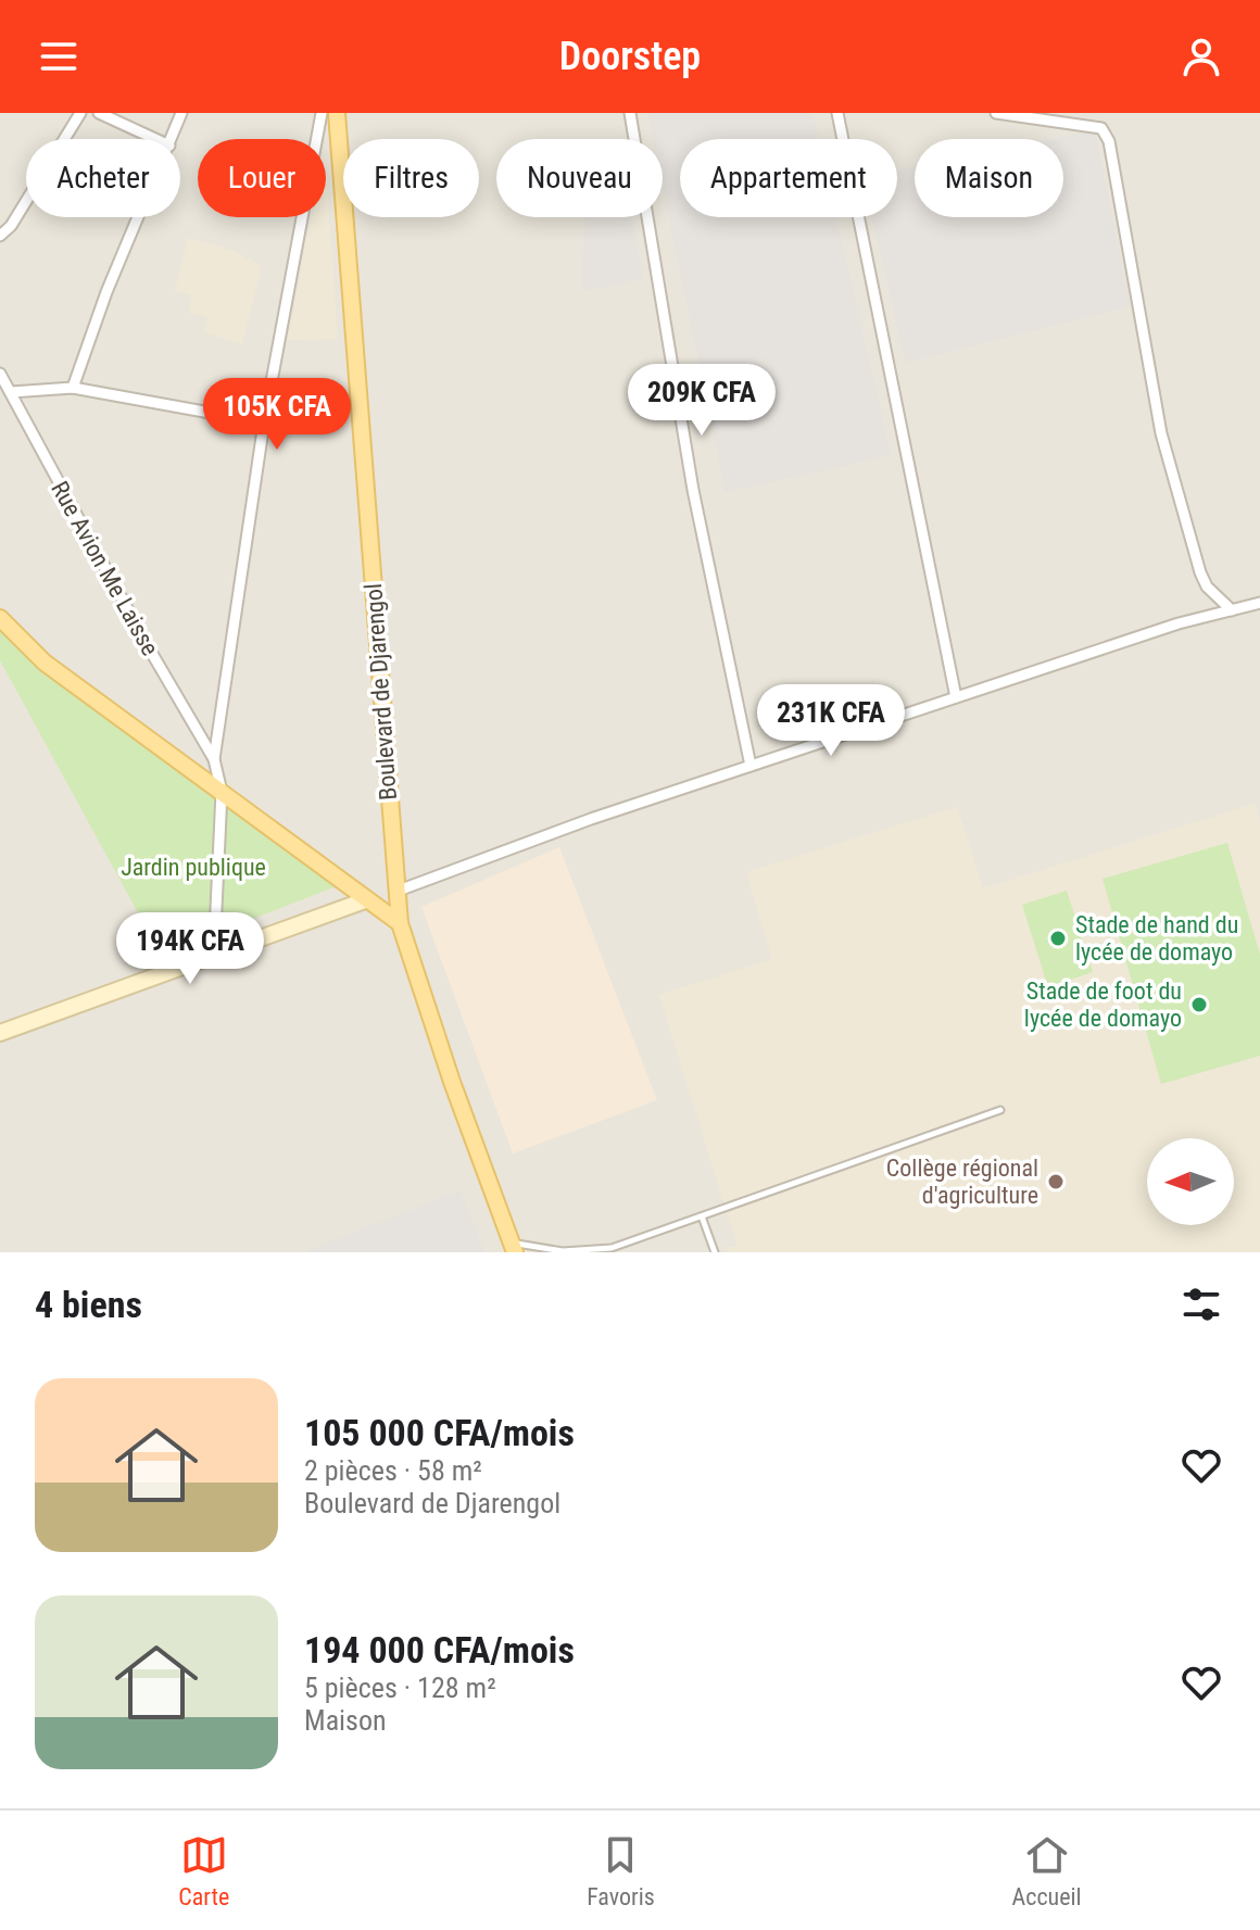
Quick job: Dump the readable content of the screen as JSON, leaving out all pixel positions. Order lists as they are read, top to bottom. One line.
{"streets":{"main road":["Boulevard de Djarengol"],"street":["Rue Avion Me Laisse"]},"parks":["Jardin publique"],"places":["Stade de hand du lycée de domayo","Stade de foot du lycée de domayo","Collège régional d'agriculture"],"north":"left","page":{"header":"Doorstep","chip":["Acheter","Louer","Filtres","Nouveau","Appartement","Maison"],"price":["209K CFA","105K CFA","231K CFA","194K CFA"],"heading":"4 biens","list":[{"name":"105 000 CFA/mois","note":"2 pièces · 58 m² · Boulevard de Djarengol"},{"name":"194 000 CFA/mois","note":"5 pièces · 128 m² · Maison"}],"tabs":["Carte","Favoris","Accueil"]}}
